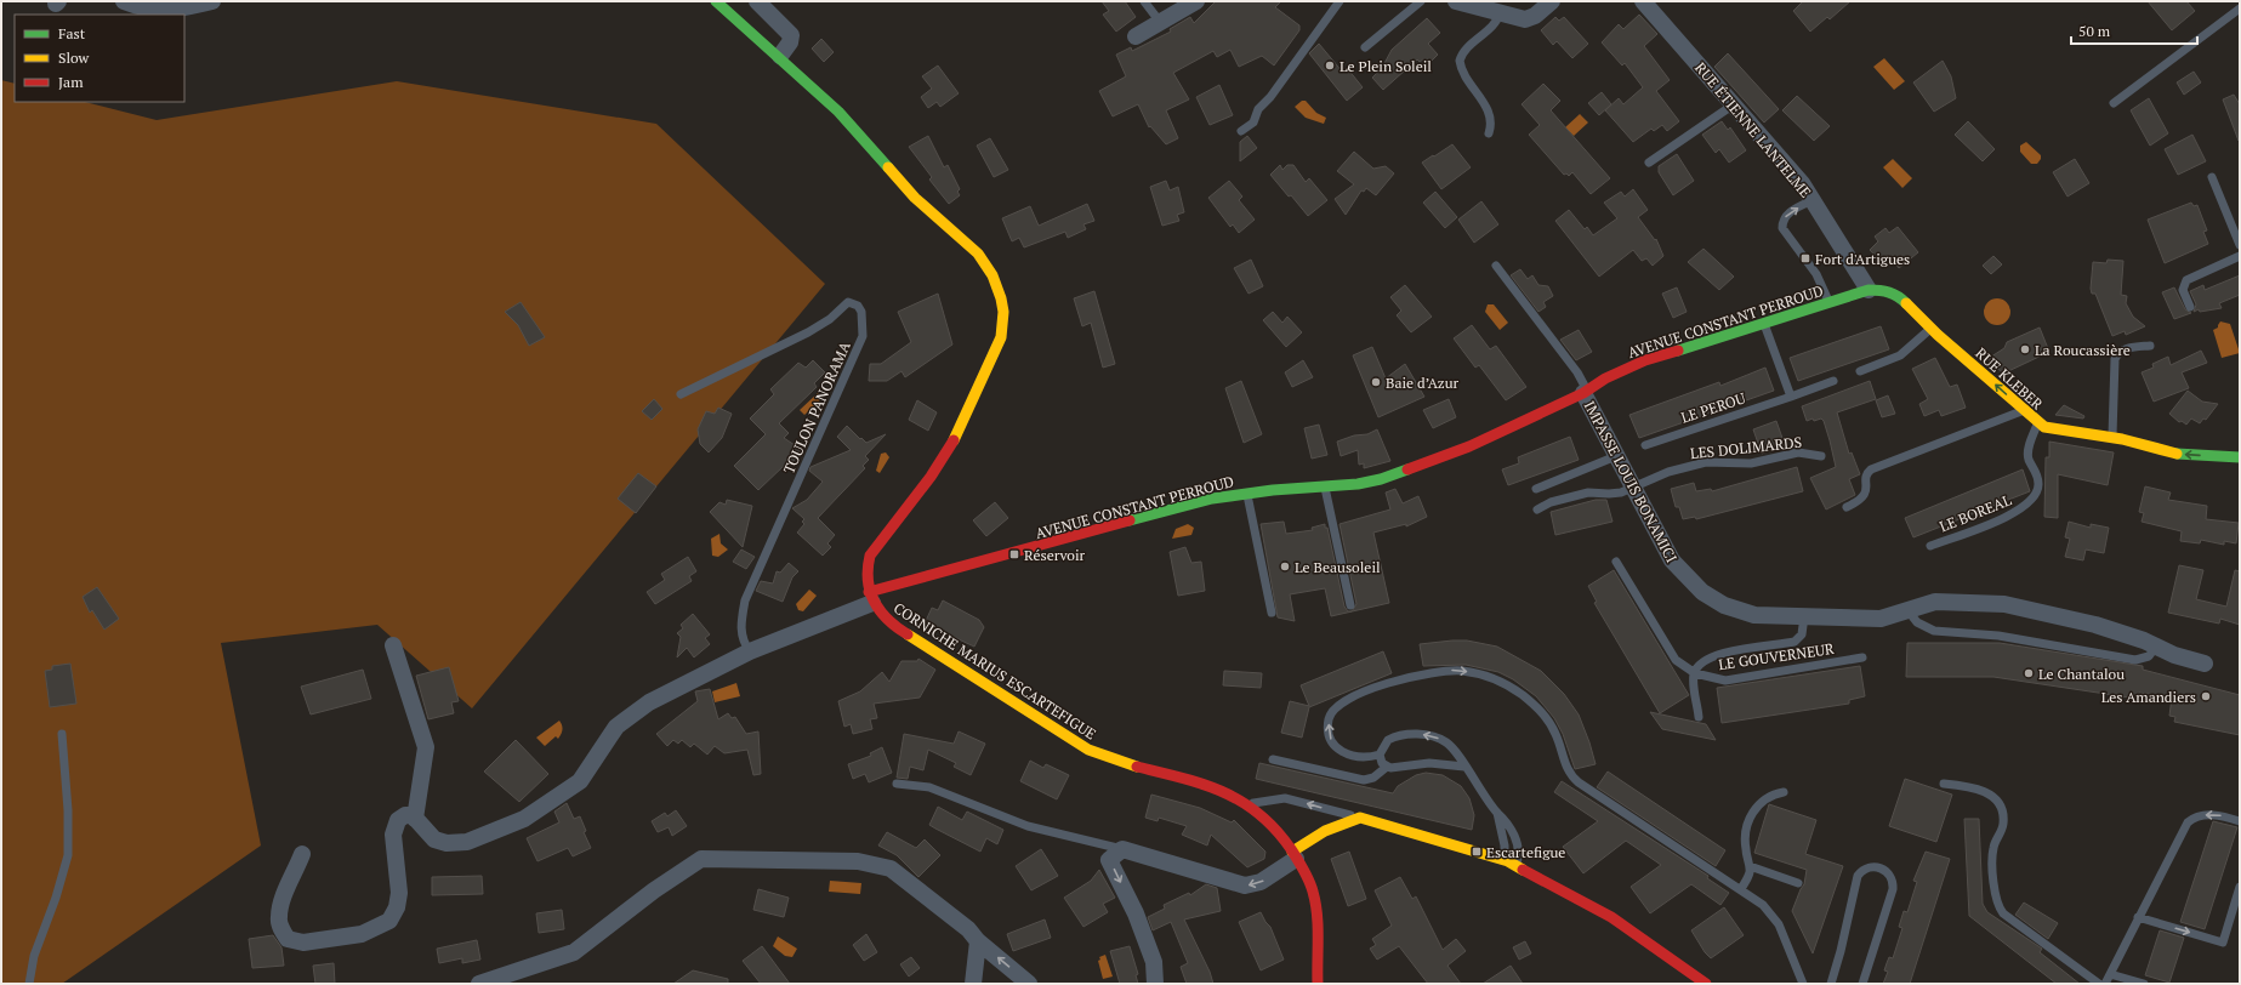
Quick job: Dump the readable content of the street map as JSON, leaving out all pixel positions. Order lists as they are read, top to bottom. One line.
{"streets":{"main road":["AVENUE CONSTANT PERROUD","RUE KLEBER","CORNICHE MARIUS ESCARTEFIGUE"],"street":["RUE ÉTIENNE LANTELME","IMPASSE LOUIS BONAMICI"],"lane":["TOULON PANORAMA","LE PEROU","LES DOLIMARDS","LE BOREAL","LE GOUVERNEUR"]},"crossings":[["RUE ÉTIENNE LANTELME","AVENUE CONSTANT PERROUD"],["RUE ÉTIENNE LANTELME","RUE KLEBER"],["AVENUE CONSTANT PERROUD","RUE KLEBER"],["AVENUE CONSTANT PERROUD","IMPASSE LOUIS BONAMICI"],["AVENUE CONSTANT PERROUD","CORNICHE MARIUS ESCARTEFIGUE"],["RUE KLEBER","LE BOREAL"],["LES DOLIMARDS","IMPASSE LOUIS BONAMICI"],["IMPASSE LOUIS BONAMICI","LE GOUVERNEUR"]],"one_way":["RUE KLEBER"],"places":{"other":["Le Plein Soleil","La Roucassière","Baie d’Azur","Le Beausoleil","Le Chantalou","Les Amandiers"],"transit":["Fort d'Artigues","Réservoir","Escartefigue"]},"legend":["Fast","Slow","Jam"],"scale_bar":"50 m"}
